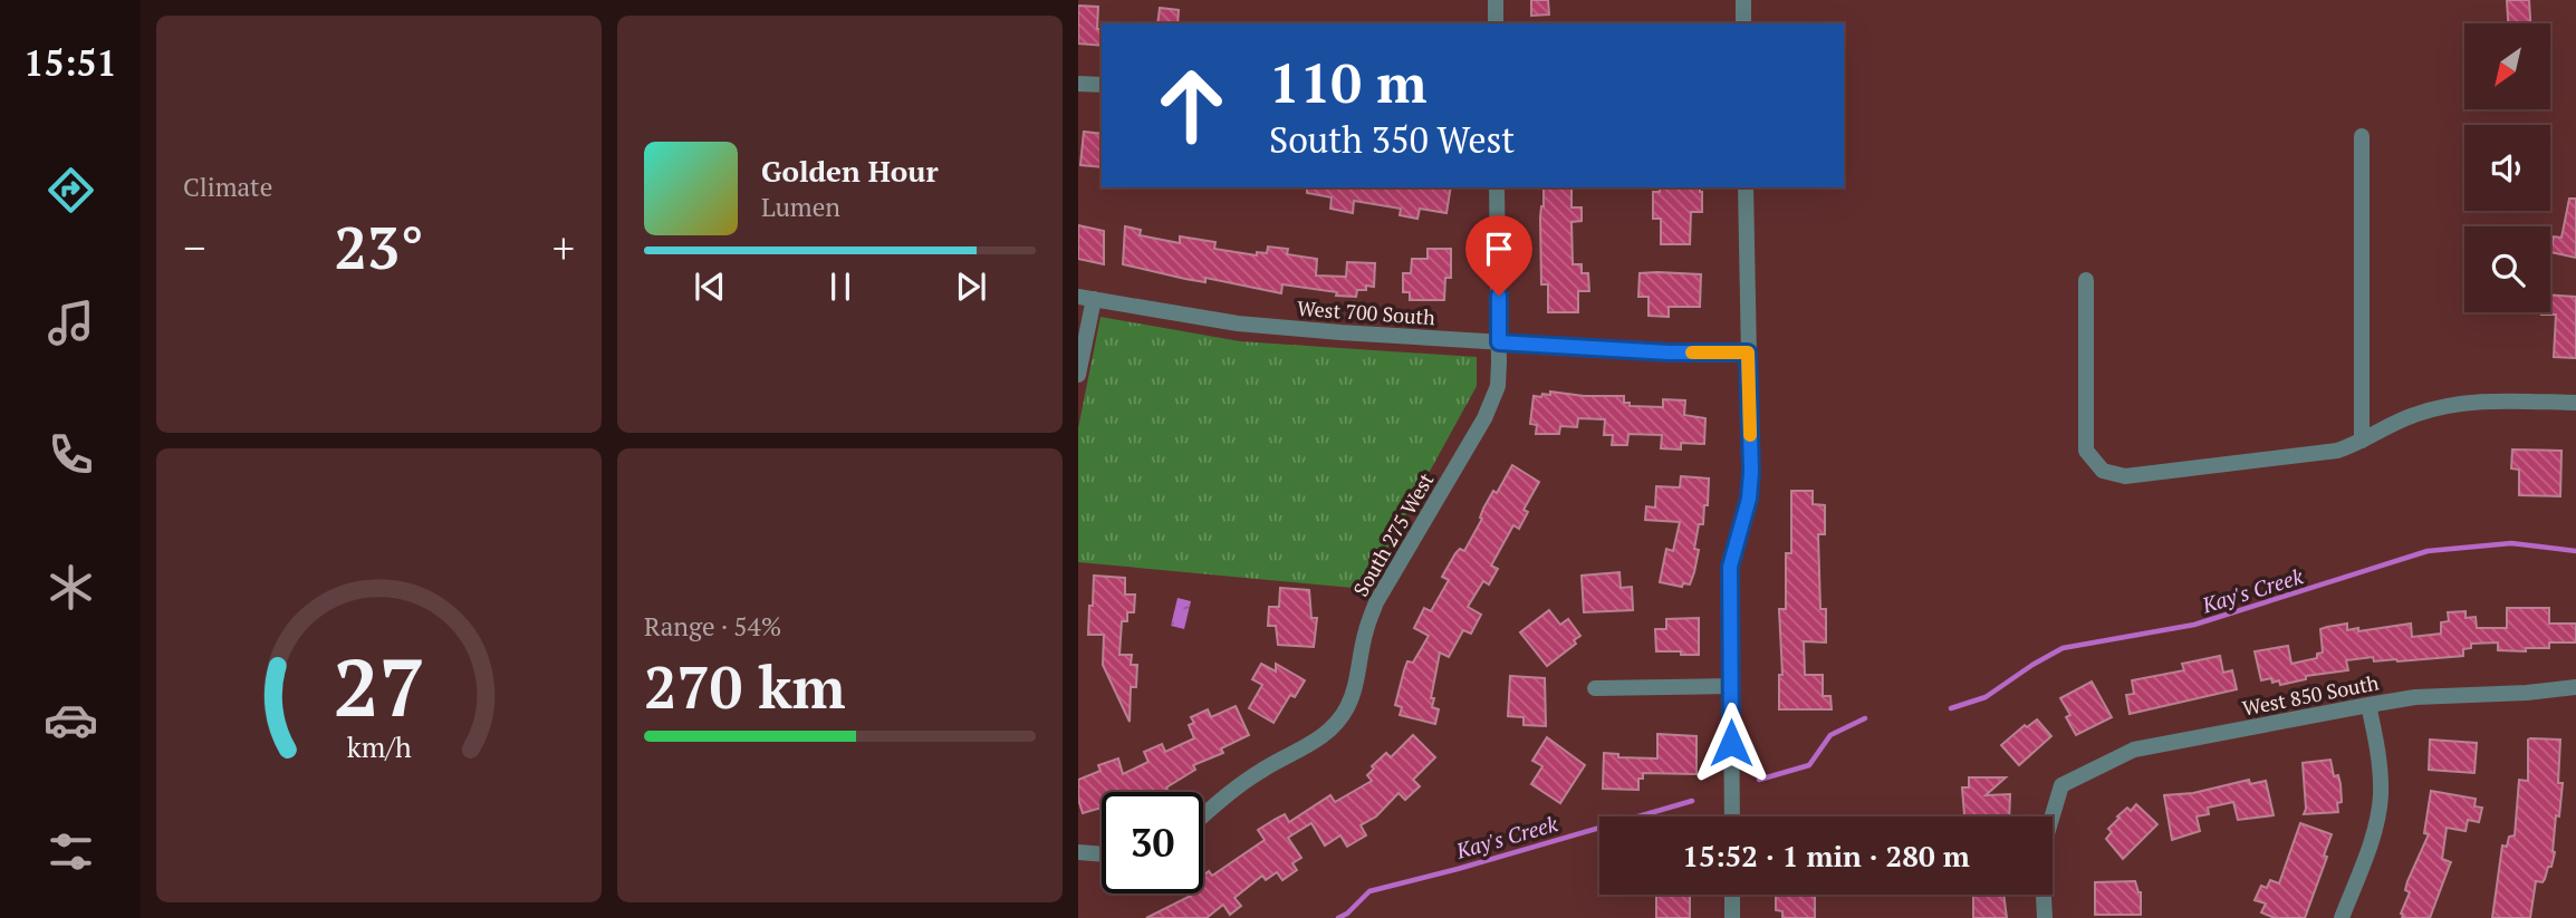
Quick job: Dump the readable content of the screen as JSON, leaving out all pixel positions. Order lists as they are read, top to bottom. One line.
{"streets":{"street":["West 700 South","South 275 West","West 850 South"]},"crossings":[["West 700 South","South 275 West"]],"water":["Kay's Creek"],"north":"bottom left","page":{"tabs":"15:51","tile":["Climate",["Range · 54%","270 km"]],"turn":["110 m","South 350 West"],"song":["Golden Hour","Lumen"],"heat":["−","23°","+"],"limit":"30","trip":"15:52 · 1 min · 280 m","gauge":["27","km/h"]}}
